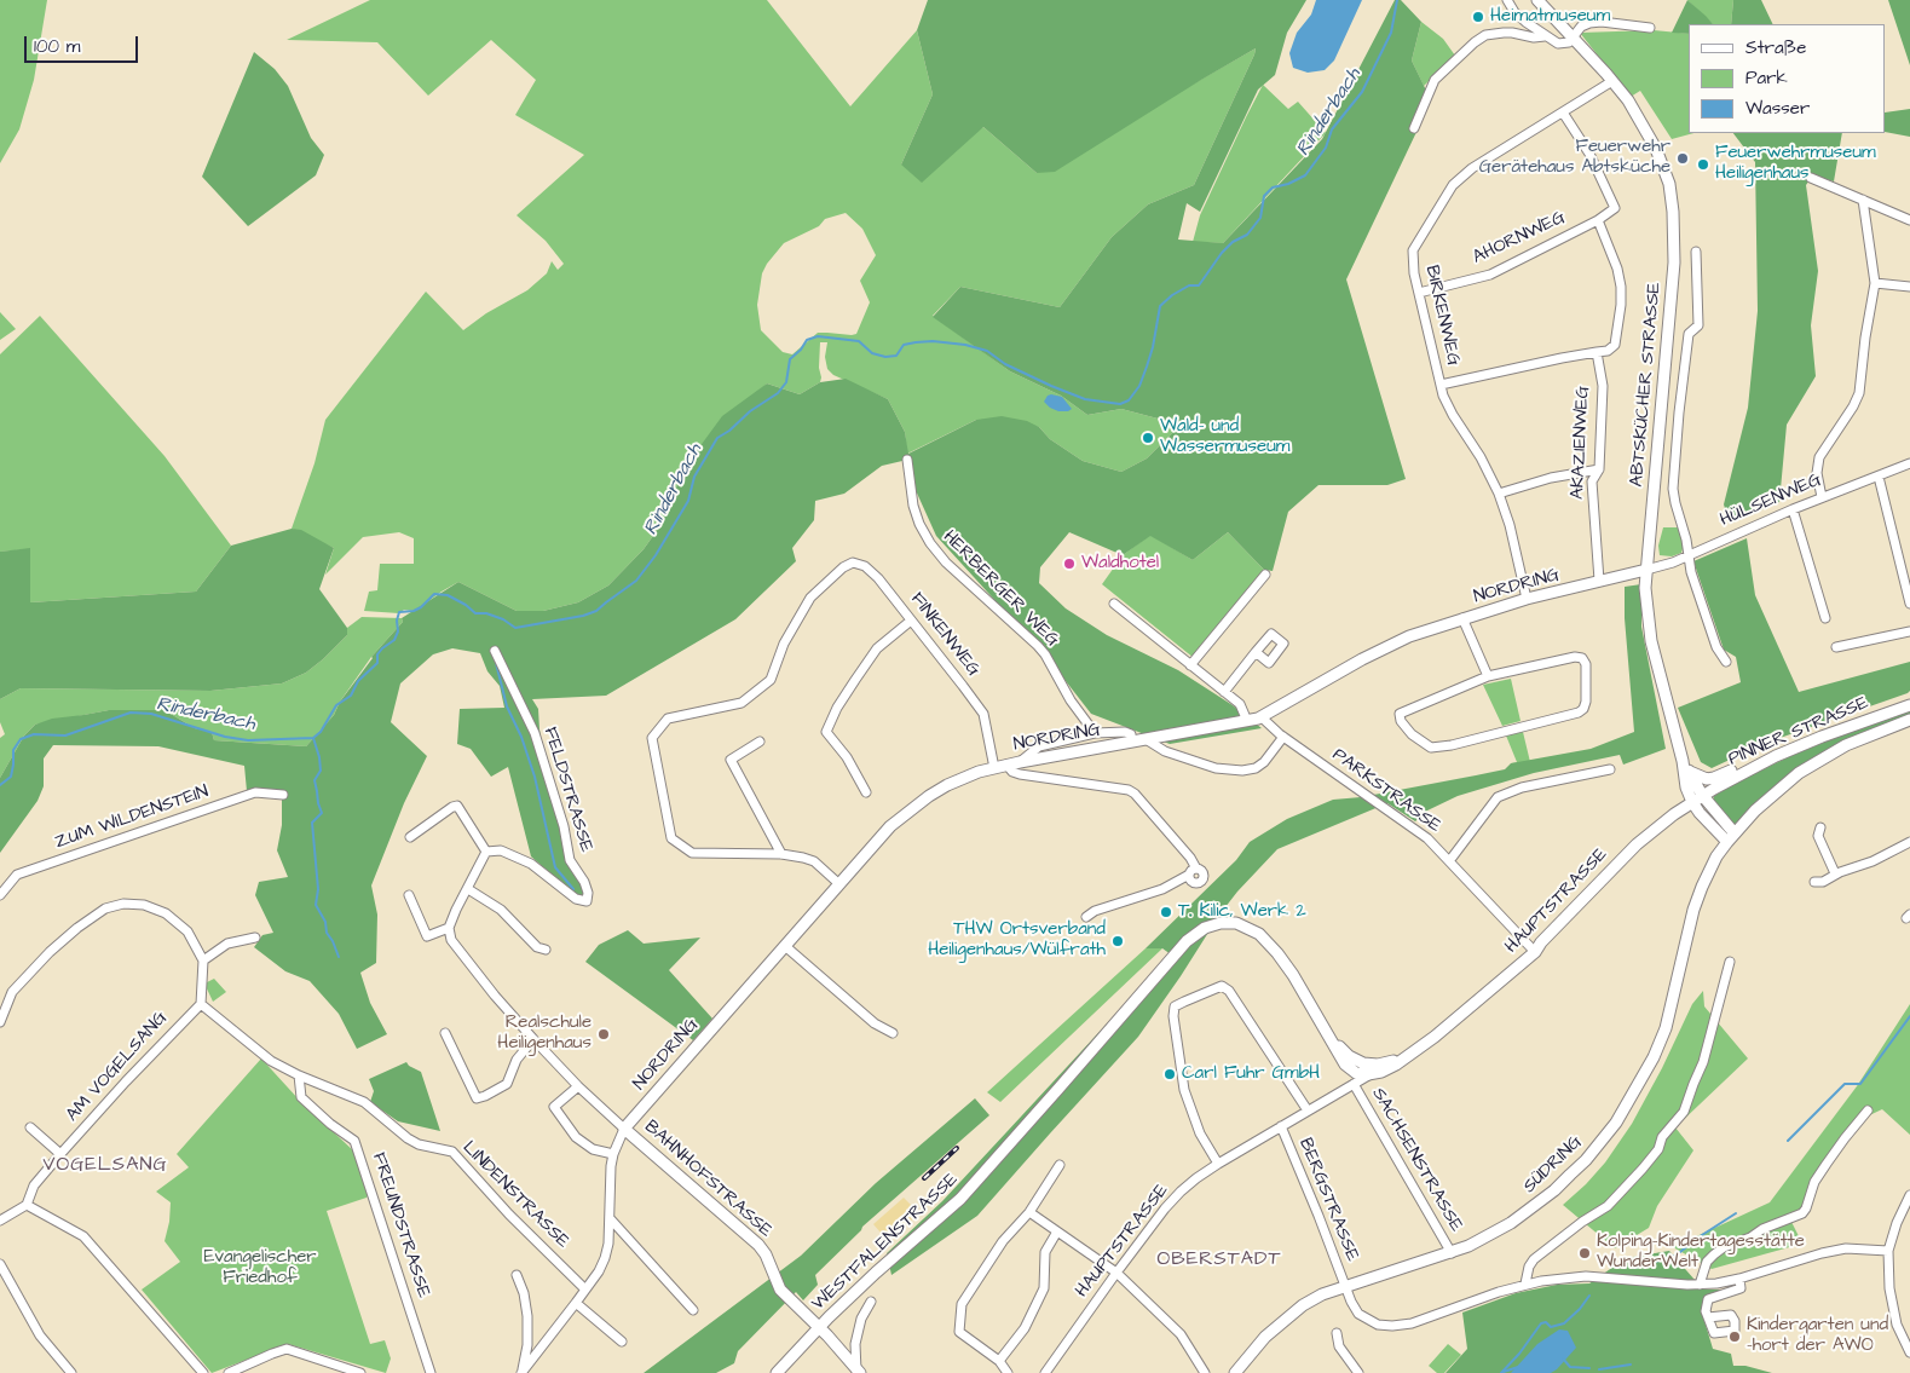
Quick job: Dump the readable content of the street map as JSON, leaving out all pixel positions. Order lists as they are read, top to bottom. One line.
{"streets":{"street":["AHORNWEG","BIRKENWEG","ABTSKÜCHER STRASSE","AKAZIENWEG","HÜLSENWEG","NORDRING","HERBERGER WEG","FINKENWEG","PINNER STRASSE","FELDSTRASSE","PARKSTRASSE","ZUM WILDENSTEIN","HAUPTSTRASSE","AM VOGELSANG","SACHSENSTRASSE","SÜDRING","BAHNHOFSTRASSE","LINDENSTRASSE","BERGSTRASSE","FREUNDSTRASSE","WESTFALENSTRASSE"]},"crossings":[["AHORNWEG","BIRKENWEG"],["BIRKENWEG","ABTSKÜCHER STRASSE"],["BIRKENWEG","NORDRING"],["ABTSKÜCHER STRASSE","HÜLSENWEG"],["ABTSKÜCHER STRASSE","NORDRING"],["ABTSKÜCHER STRASSE","PINNER STRASSE"],["ABTSKÜCHER STRASSE","HAUPTSTRASSE"],["ABTSKÜCHER STRASSE","SÜDRING"],["AKAZIENWEG","NORDRING"],["HÜLSENWEG","NORDRING"],["NORDRING","FINKENWEG"],["NORDRING","PARKSTRASSE"],["NORDRING","BAHNHOFSTRASSE"],["NORDRING","LINDENSTRASSE"],["PINNER STRASSE","HAUPTSTRASSE"],["PARKSTRASSE","HAUPTSTRASSE"],["HAUPTSTRASSE","SACHSENSTRASSE"],["HAUPTSTRASSE","BERGSTRASSE"],["AM VOGELSANG","LINDENSTRASSE"],["SACHSENSTRASSE","SÜDRING"],["SÜDRING","BERGSTRASSE"],["BAHNHOFSTRASSE","WESTFALENSTRASSE"],["LINDENSTRASSE","FREUNDSTRASSE"]],"districts":["VOGELSANG","OBERSTADT"],"water":["Rinderbach"],"parks":["Evangelischer Friedhof"],"places":["Heimatmuseum","Feuerwehr Gerätehaus Abtsküche","Feuerwehrmuseum Heiligenhaus","Wald- und Wassermuseum","Waldhotel","T. Kilic, Werk 2","THW Ortsverband Heiligenhaus/Wülfrath","Realschule Heiligenhaus","Carl Fuhr GmbH","Kolping-Kindertagesstätte WunderWelt","Kindergarten und -hort der AWO"],"legend":["Straße","Park","Wasser"],"scale_bar":"100 m"}
